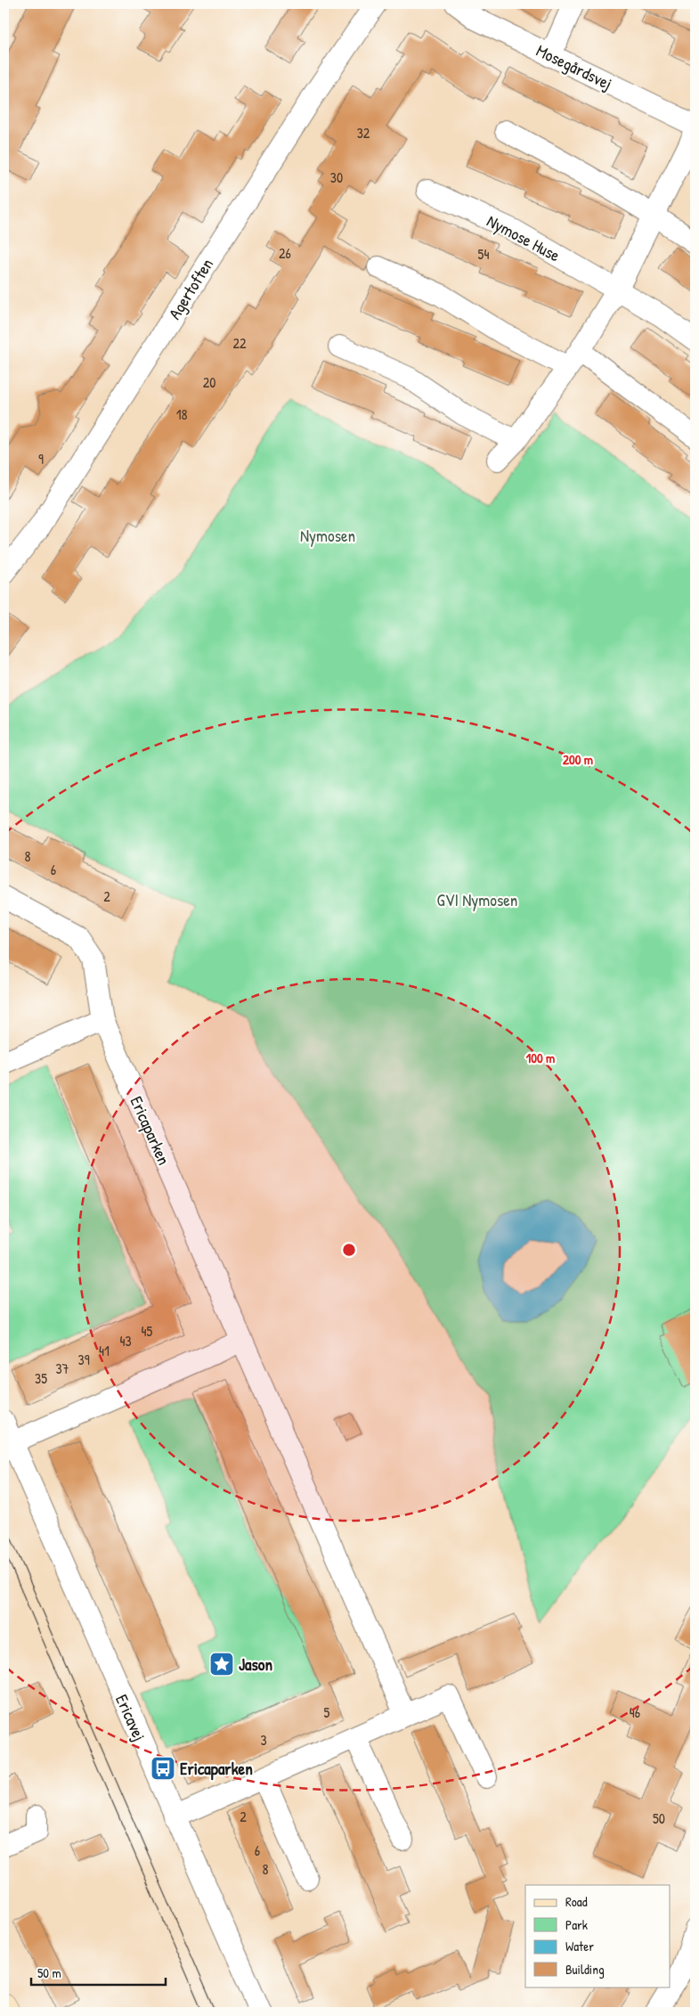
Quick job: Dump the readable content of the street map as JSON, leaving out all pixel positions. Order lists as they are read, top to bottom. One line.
{"streets":{"street":["Mosegårdsvej","Nymose Huse","Agertoften","Ericaparken","Ericavej"]},"parks":["Nymosen","GVI Nymosen"],"places":{"place":["Jason"],"bus stop":["Ericaparken"]},"house_numbers":["32","30","26","54","22","20","18","9","8","6","2","45","43","41","39","37","35","5","46","3","2","50","6","8"],"legend":["Road","Park","Water","Building"],"scale_bar":"50 m","rings":["200 m","100 m"]}
